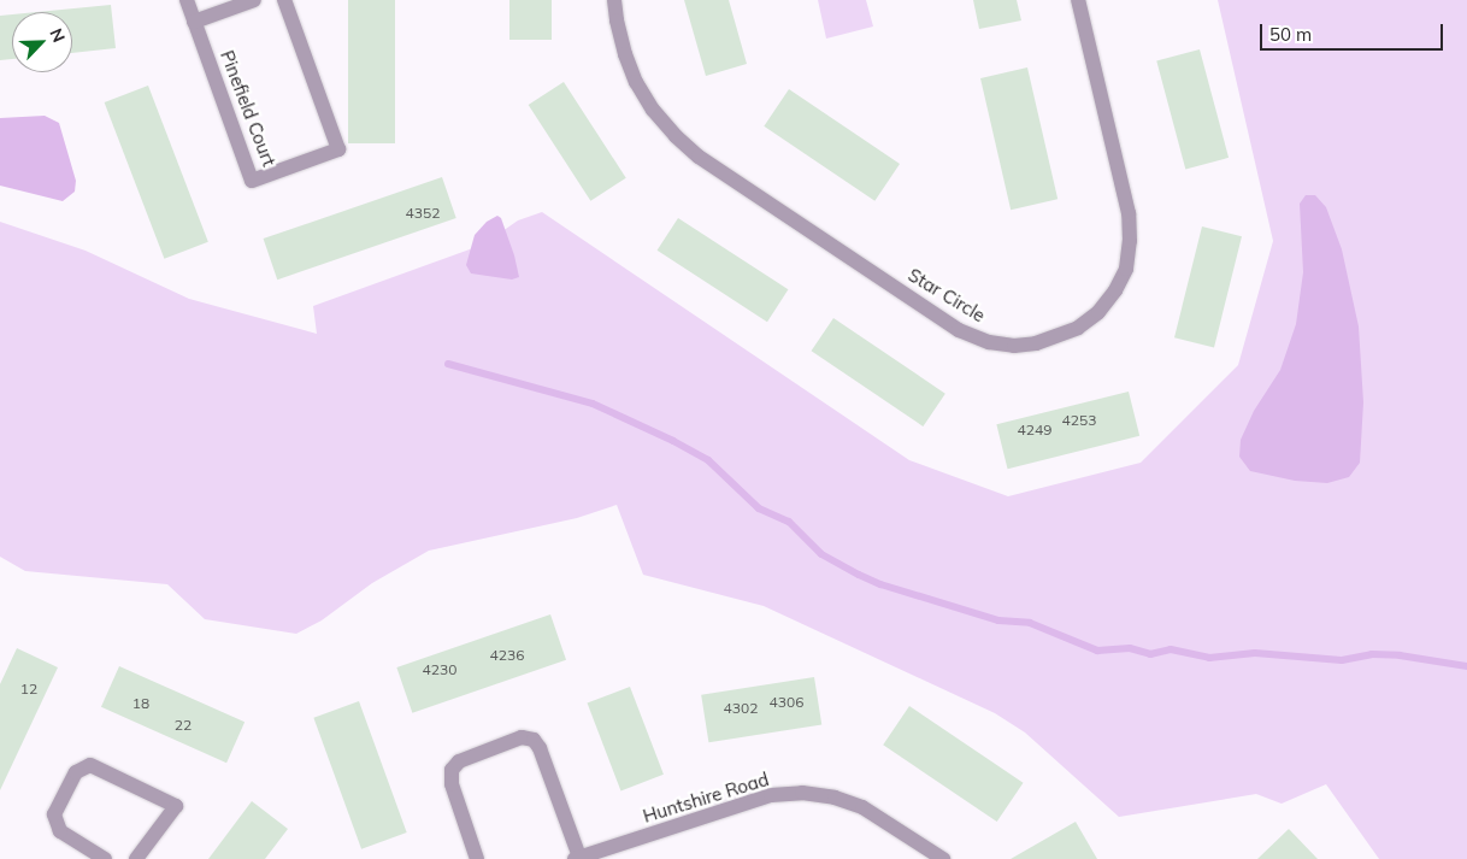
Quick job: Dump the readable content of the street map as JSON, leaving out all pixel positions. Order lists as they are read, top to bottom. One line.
{"streets":{"street":["Pinefield Court","Star Circle","Huntshire Road"]},"house_numbers":["4352","4253","4249","4236","4230","12","4306","18","4302","22"],"scale_bar":"50 m","north":"top right"}
